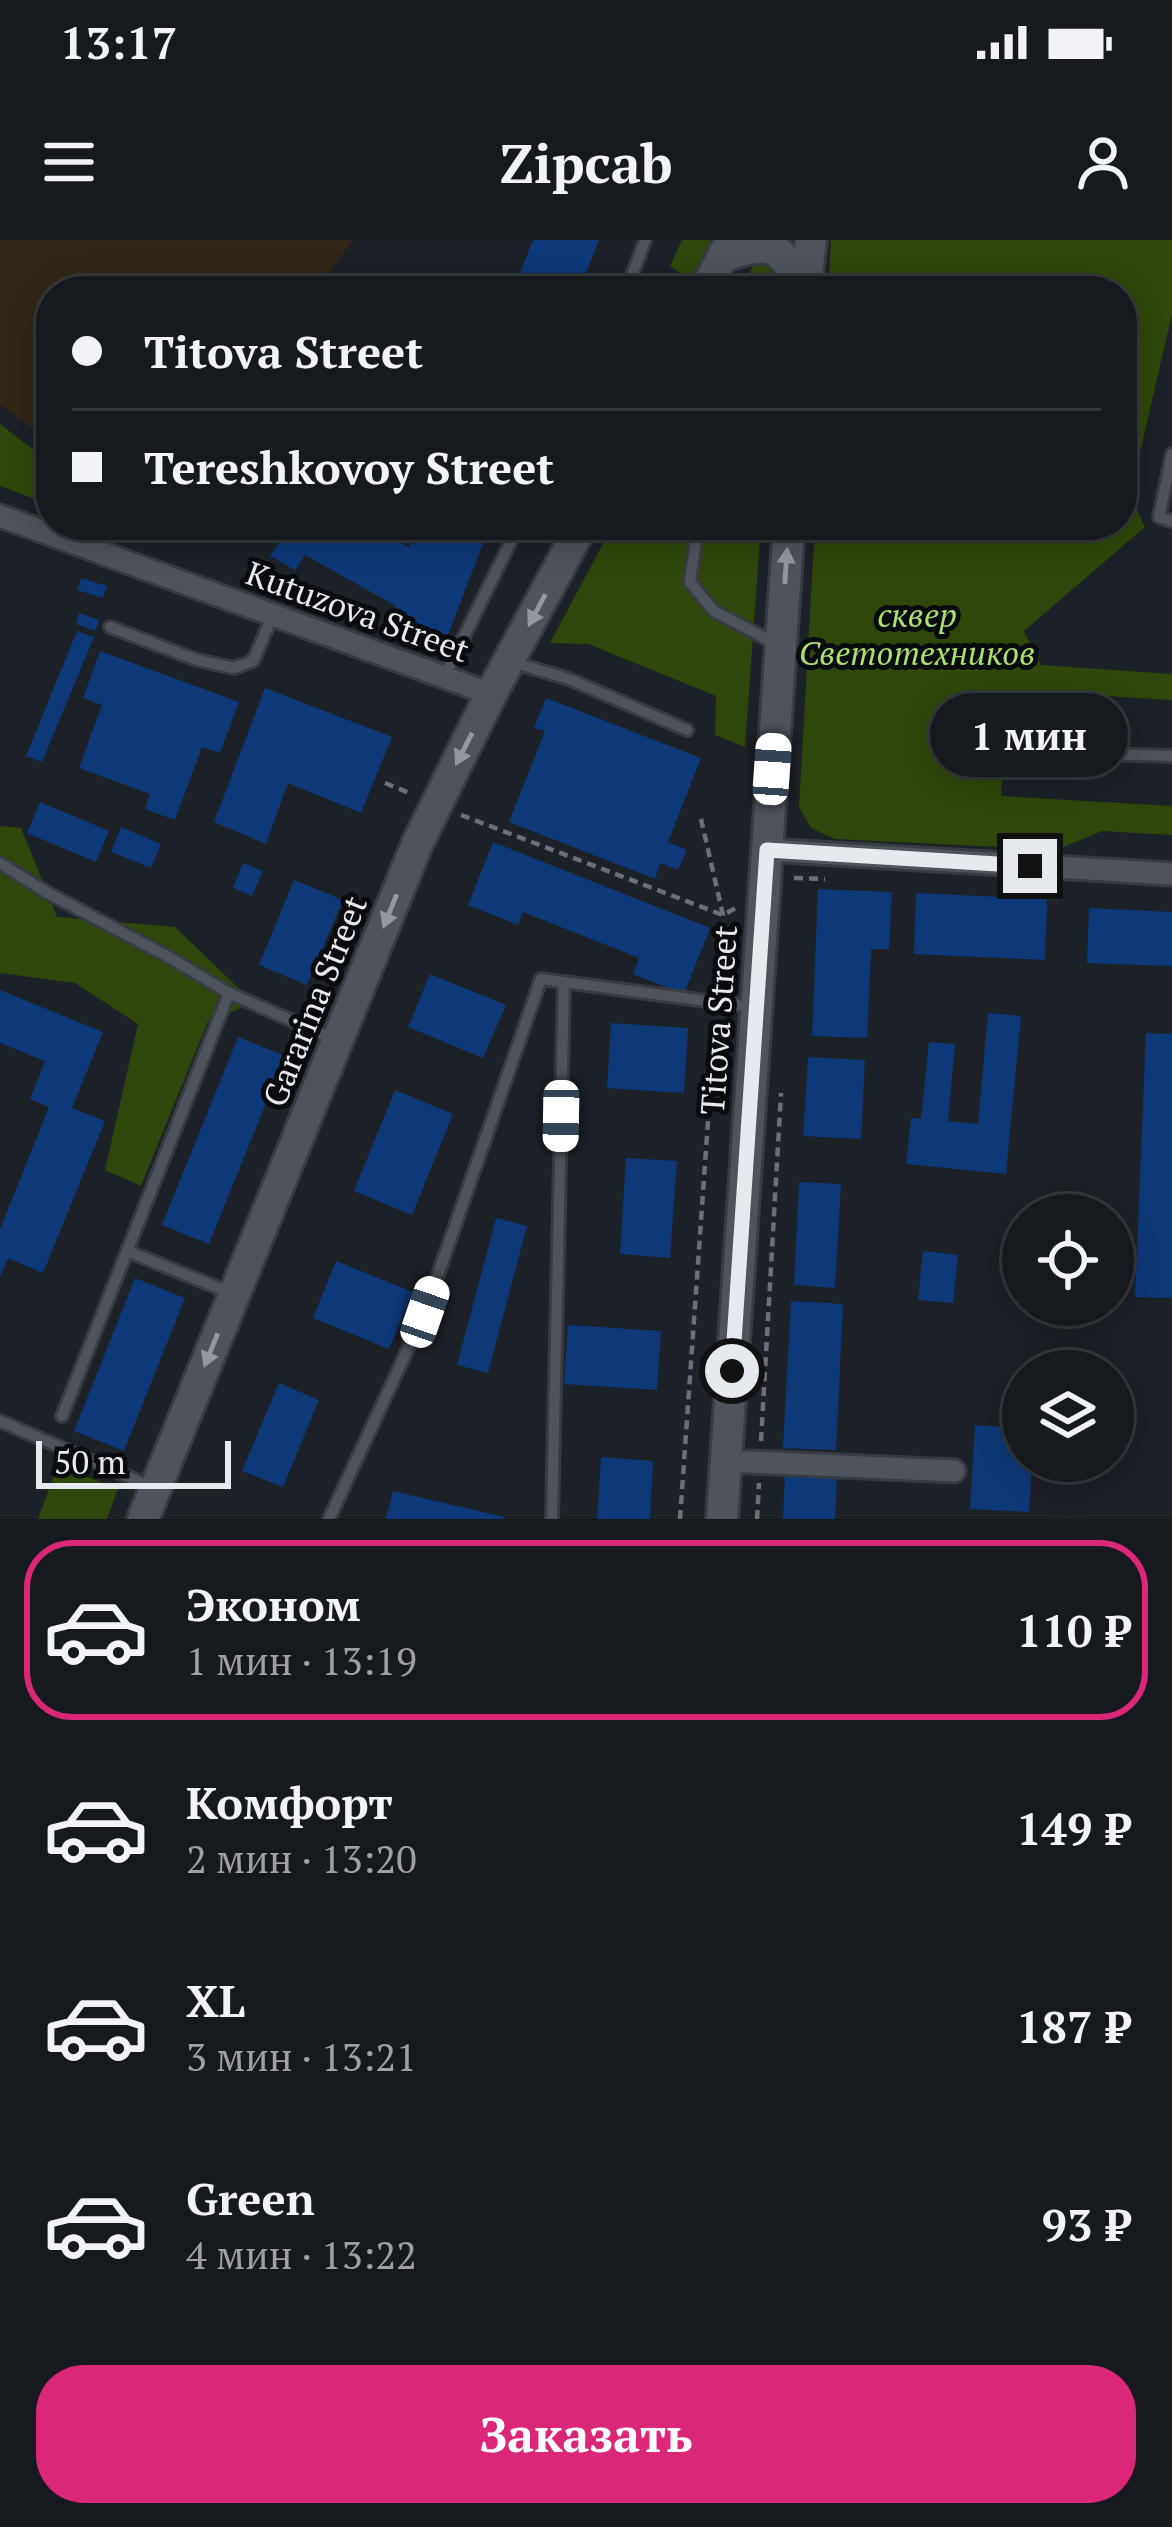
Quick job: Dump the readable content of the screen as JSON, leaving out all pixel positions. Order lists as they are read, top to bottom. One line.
{"streets":{"main road":["Gararina Street","Titova Street"],"street":["Kutuzova Street"]},"crossings":[["Kutuzova Street","Gararina Street"]],"one_way":["Gararina Street"],"parks":["сквер Светотехников"],"scale_bar":"50 m","page":{"status":"13:17","header":"Zipcab","banner":["Titova Street","Tereshkovoy Street"],"bubble":"1 мин","scale":"50 m","list":[{"name":"Эконом","note":"1 мин · 13:19","value":"110 ₽"},{"name":"Комфорт","note":"2 мин · 13:20","value":"149 ₽"},{"name":"XL","note":"3 мин · 13:21","value":"187 ₽"},{"name":"Green","note":"4 мин · 13:22","value":"93 ₽"}],"buttons":"Заказать"}}
